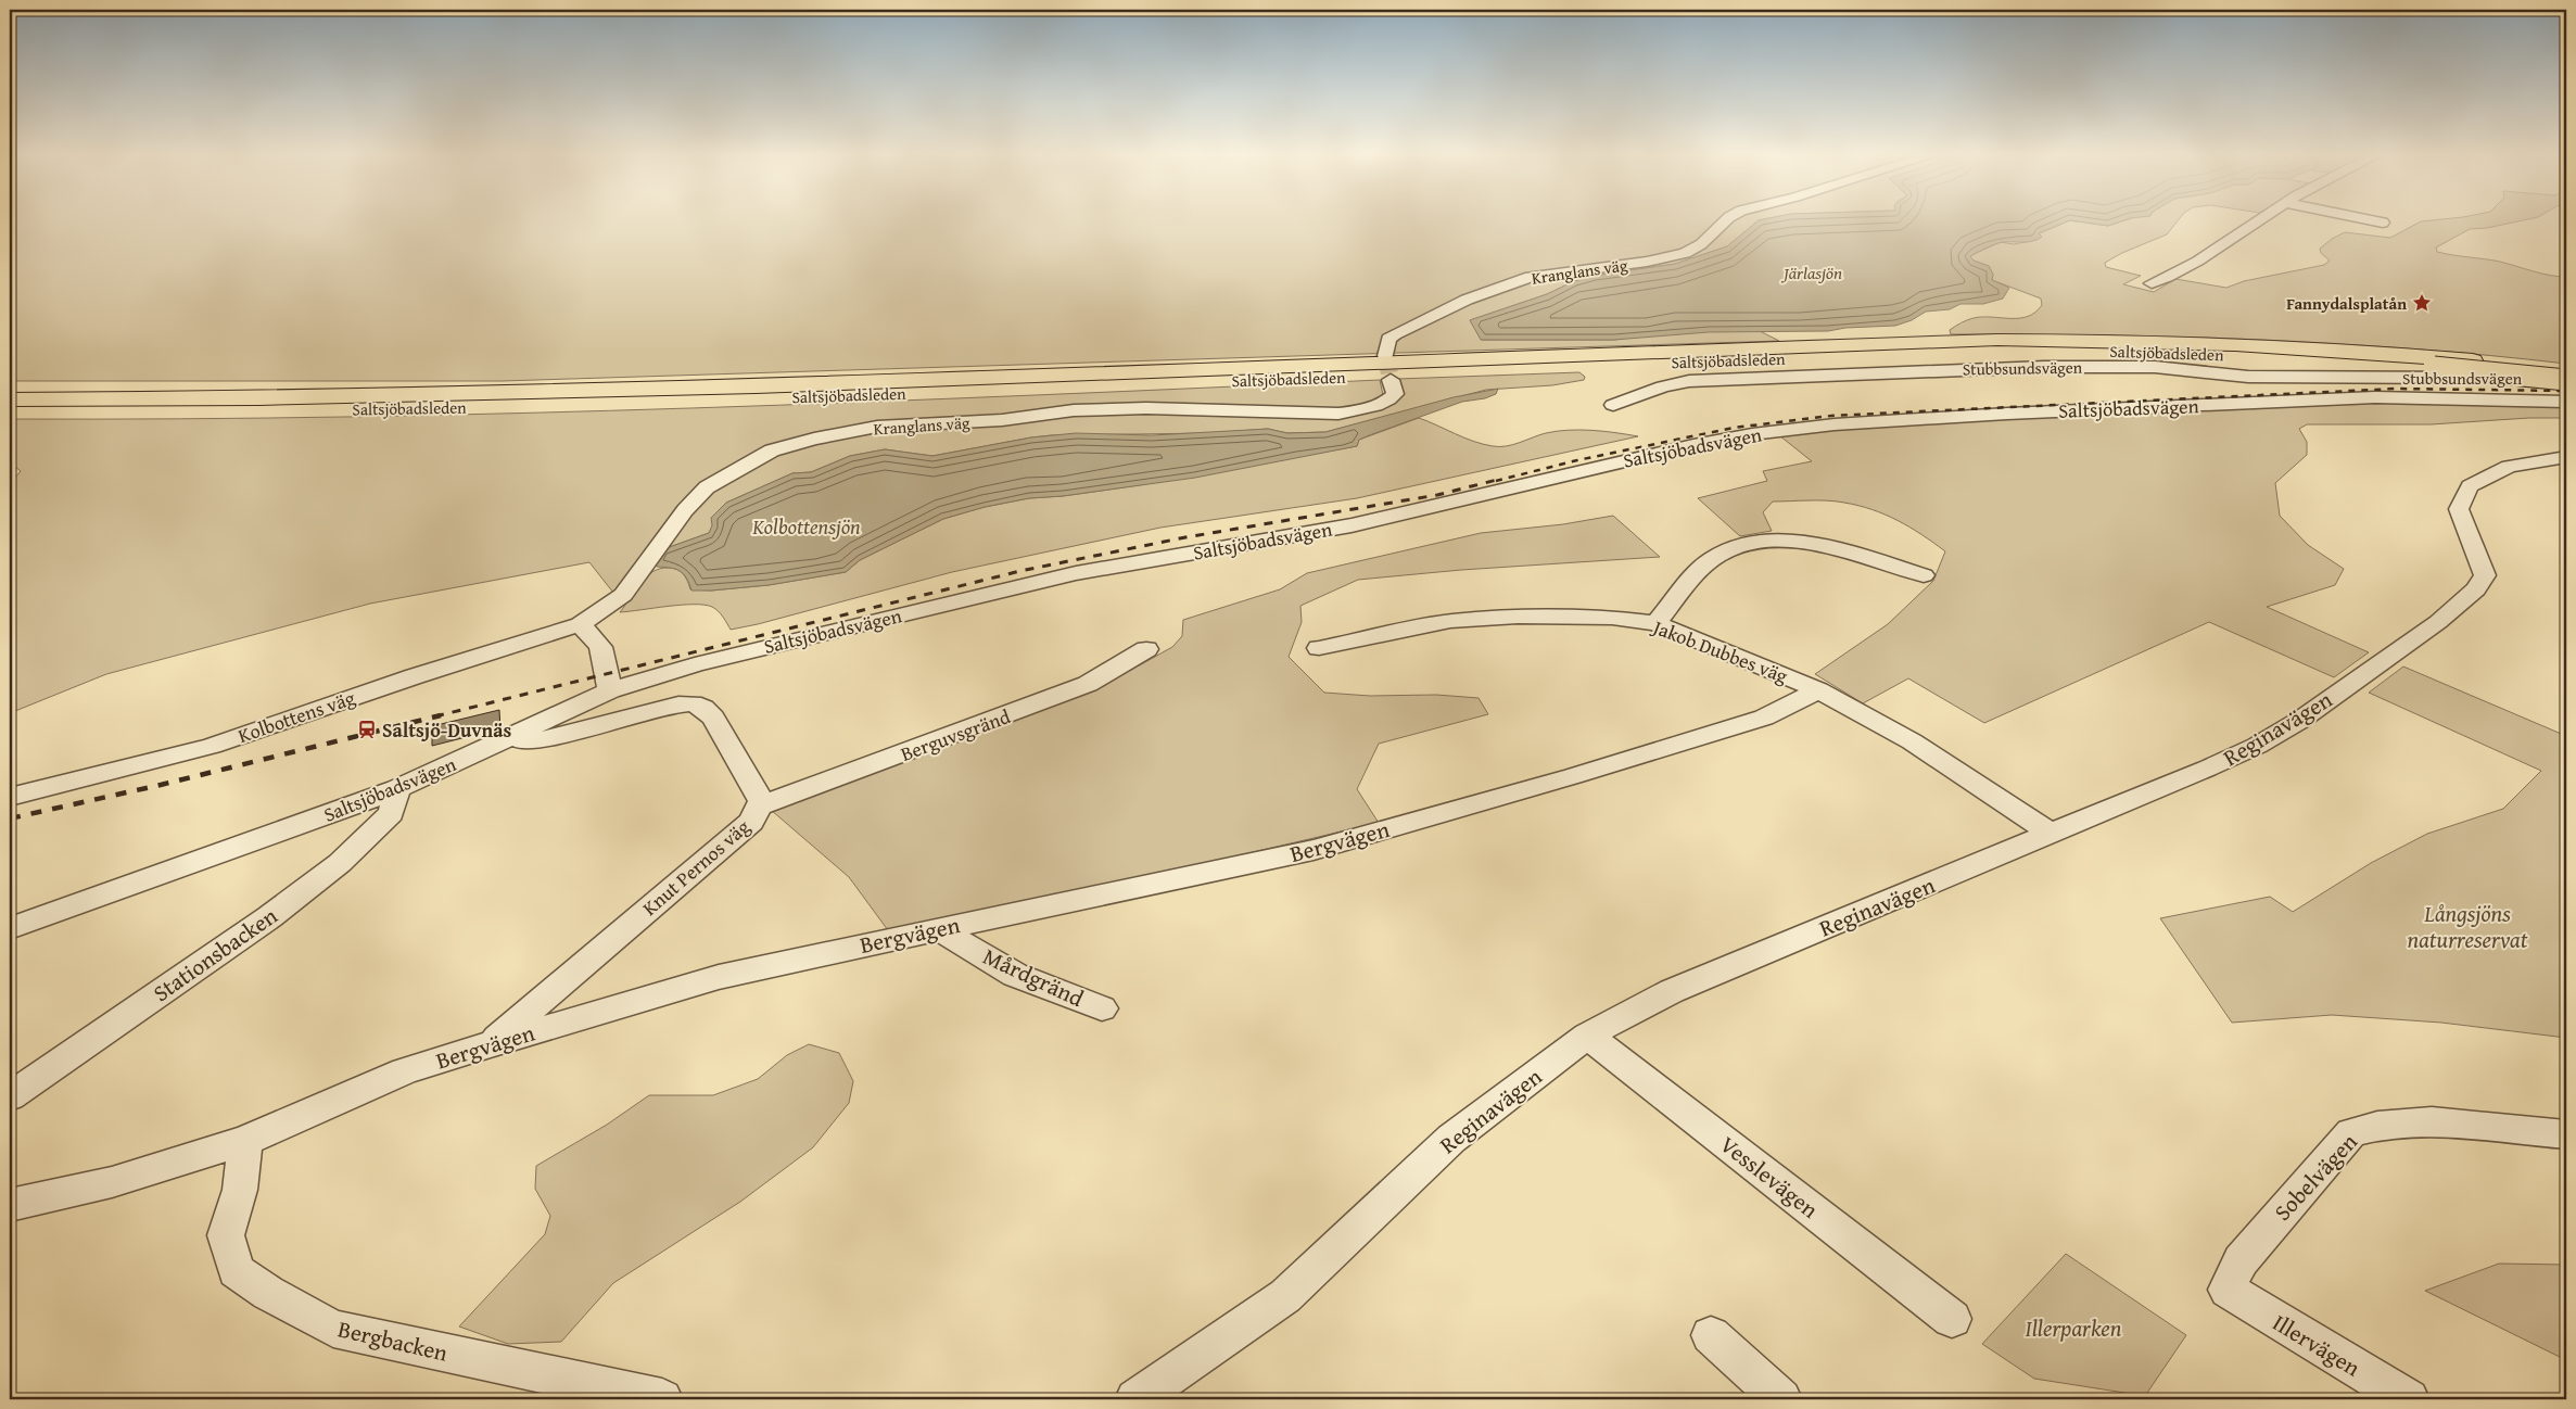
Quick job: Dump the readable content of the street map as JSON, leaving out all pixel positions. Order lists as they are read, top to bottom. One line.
{"streets":{"highway":["Saltsjöbadsleden"],"street":["Kranglans väg","Stubbsundsvägen","Saltsjöbadsvägen","Jakob Dubbes väg","Kolbottens väg","Reginavägen","Berguvsgränd","Bergvägen","Knut Pernos väg","Stationsbacken","Mårdgränd","Vesslevägen","Sobelvägen","Bergbacken","Illervägen"]},"crossings":[["Kranglans väg","Kolbottens väg"],["Saltsjöbadsleden","Stubbsundsvägen"],["Saltsjöbadsvägen","Knut Pernos väg"],["Saltsjöbadsvägen","Stationsbacken"],["Jakob Dubbes väg","Reginavägen"],["Jakob Dubbes väg","Bergvägen"],["Reginavägen","Vesslevägen"],["Berguvsgränd","Knut Pernos väg"],["Bergvägen","Knut Pernos väg"],["Bergvägen","Mårdgränd"],["Bergvägen","Bergbacken"],["Sobelvägen","Illervägen"]],"water":["Järlasjön","Kolbottensjön"],"parks":["Långsjöns naturreservat","Illerparken"],"places":{"place":["Fannydalsplatån"],"station":["Saltsjö-Duvnäs"]}}
